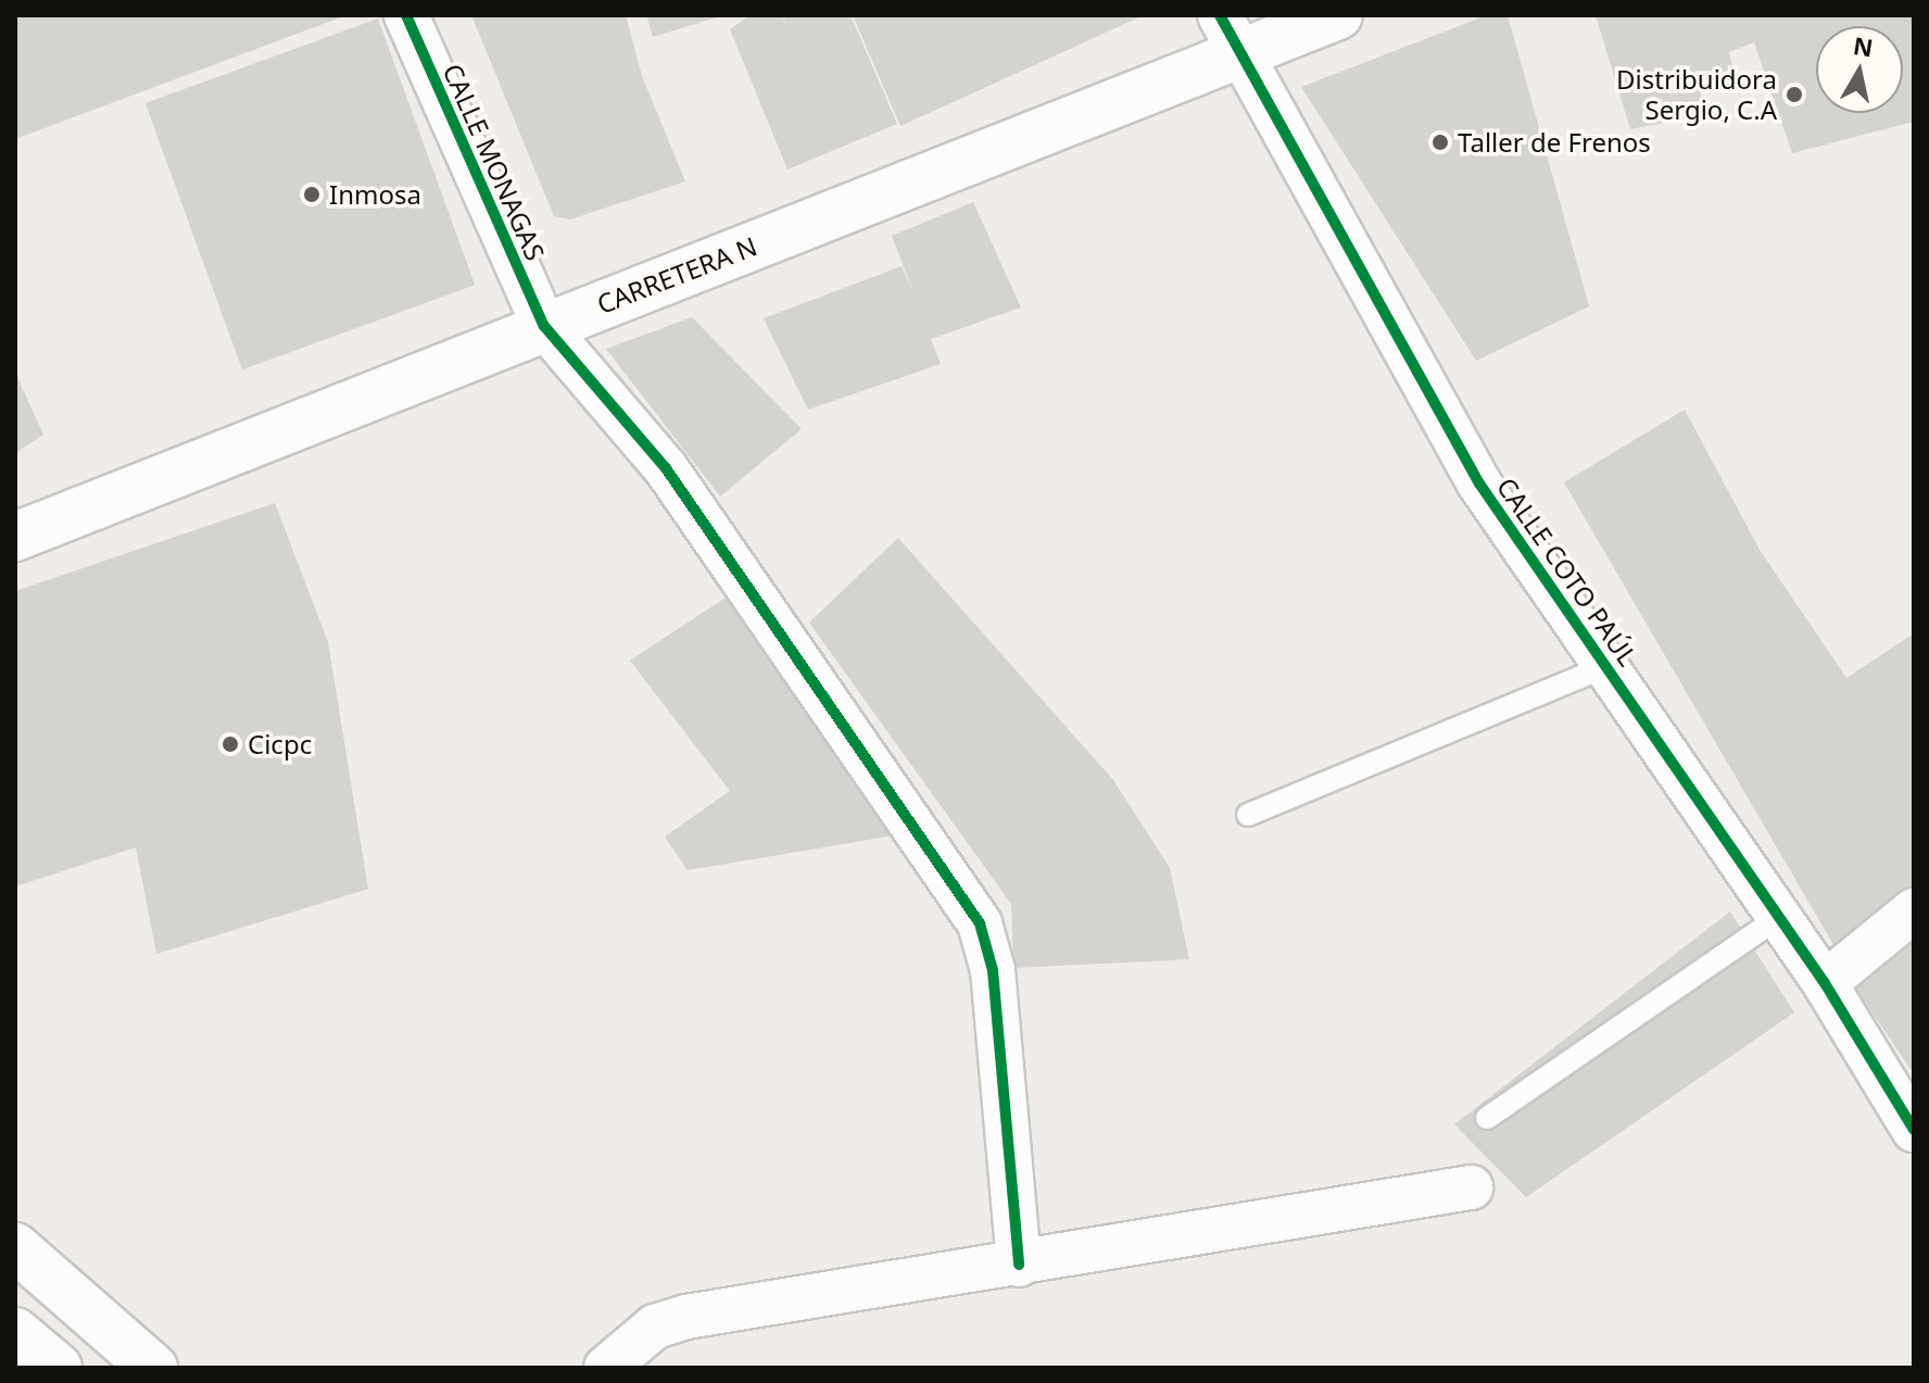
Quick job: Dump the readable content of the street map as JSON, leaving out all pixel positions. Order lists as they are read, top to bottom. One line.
{"streets":{"main road":["CARRETERA N"],"street":["CALLE MONAGAS","CALLE COTO PAÚL"]},"crossings":[["CALLE MONAGAS","CARRETERA N"],["CARRETERA N","CALLE COTO PAÚL"]],"places":["Distribuidora Sergio, C.A","Taller de Frenos","Inmosa","Cicpc"],"north":"top"}
